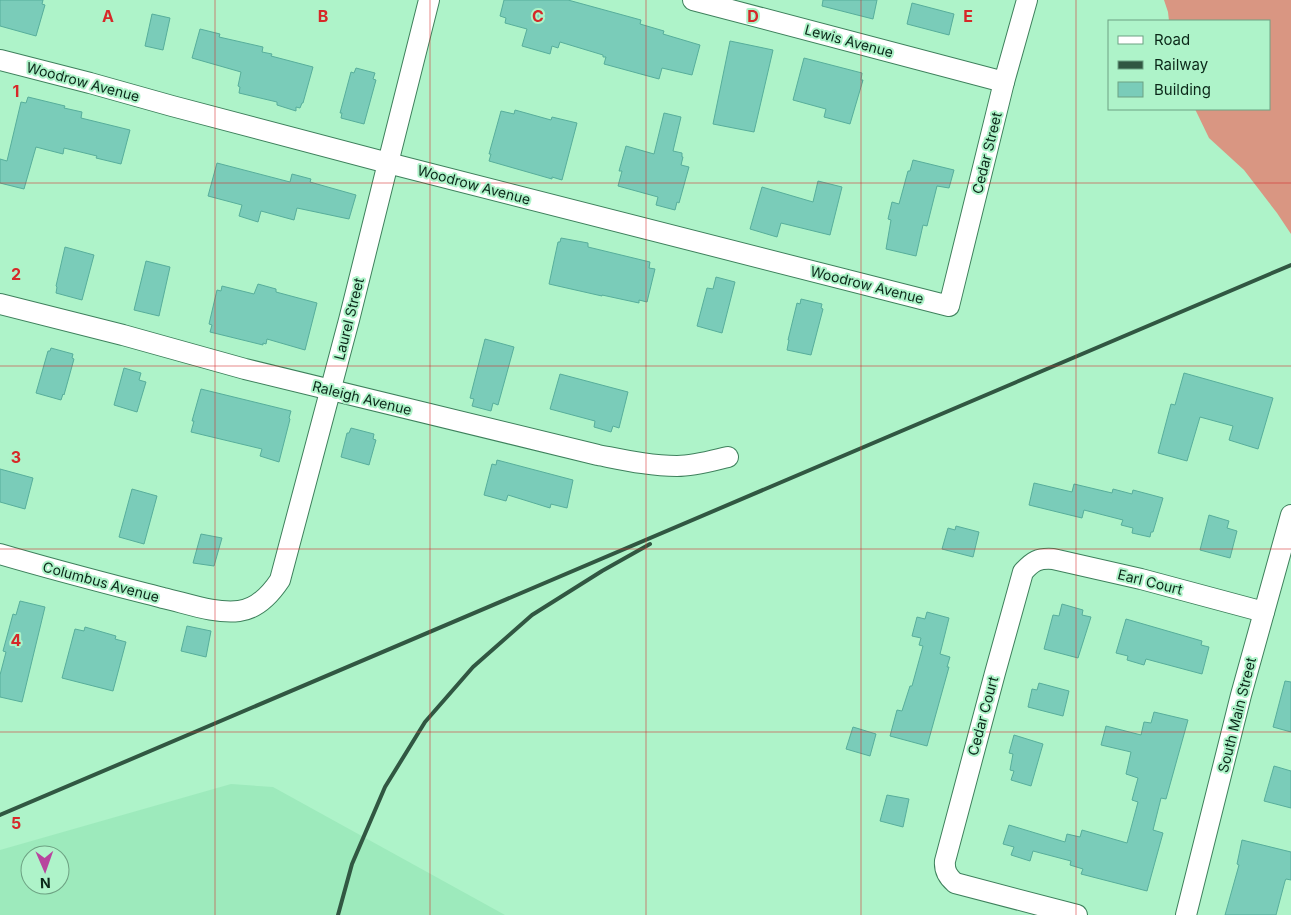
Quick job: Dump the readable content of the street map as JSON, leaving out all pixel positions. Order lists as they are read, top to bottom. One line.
{"streets":{"street":["Lewis Avenue","Woodrow Avenue","Cedar Street","Laurel Street","Raleigh Avenue","Columbus Avenue","Earl Court","South Main Street","Cedar Court"]},"crossings":[["Lewis Avenue","Cedar Street"],["Woodrow Avenue","Cedar Street"],["Woodrow Avenue","Laurel Street"],["Laurel Street","Raleigh Avenue"],["Laurel Street","Columbus Avenue"],["Earl Court","South Main Street"],["Earl Court","Cedar Court"]],"legend":["Road","Railway","Building"],"north":"bottom","grid":{"columns":["A","B","C","D","E"],"rows":["1","2","3","4","5"]}}
